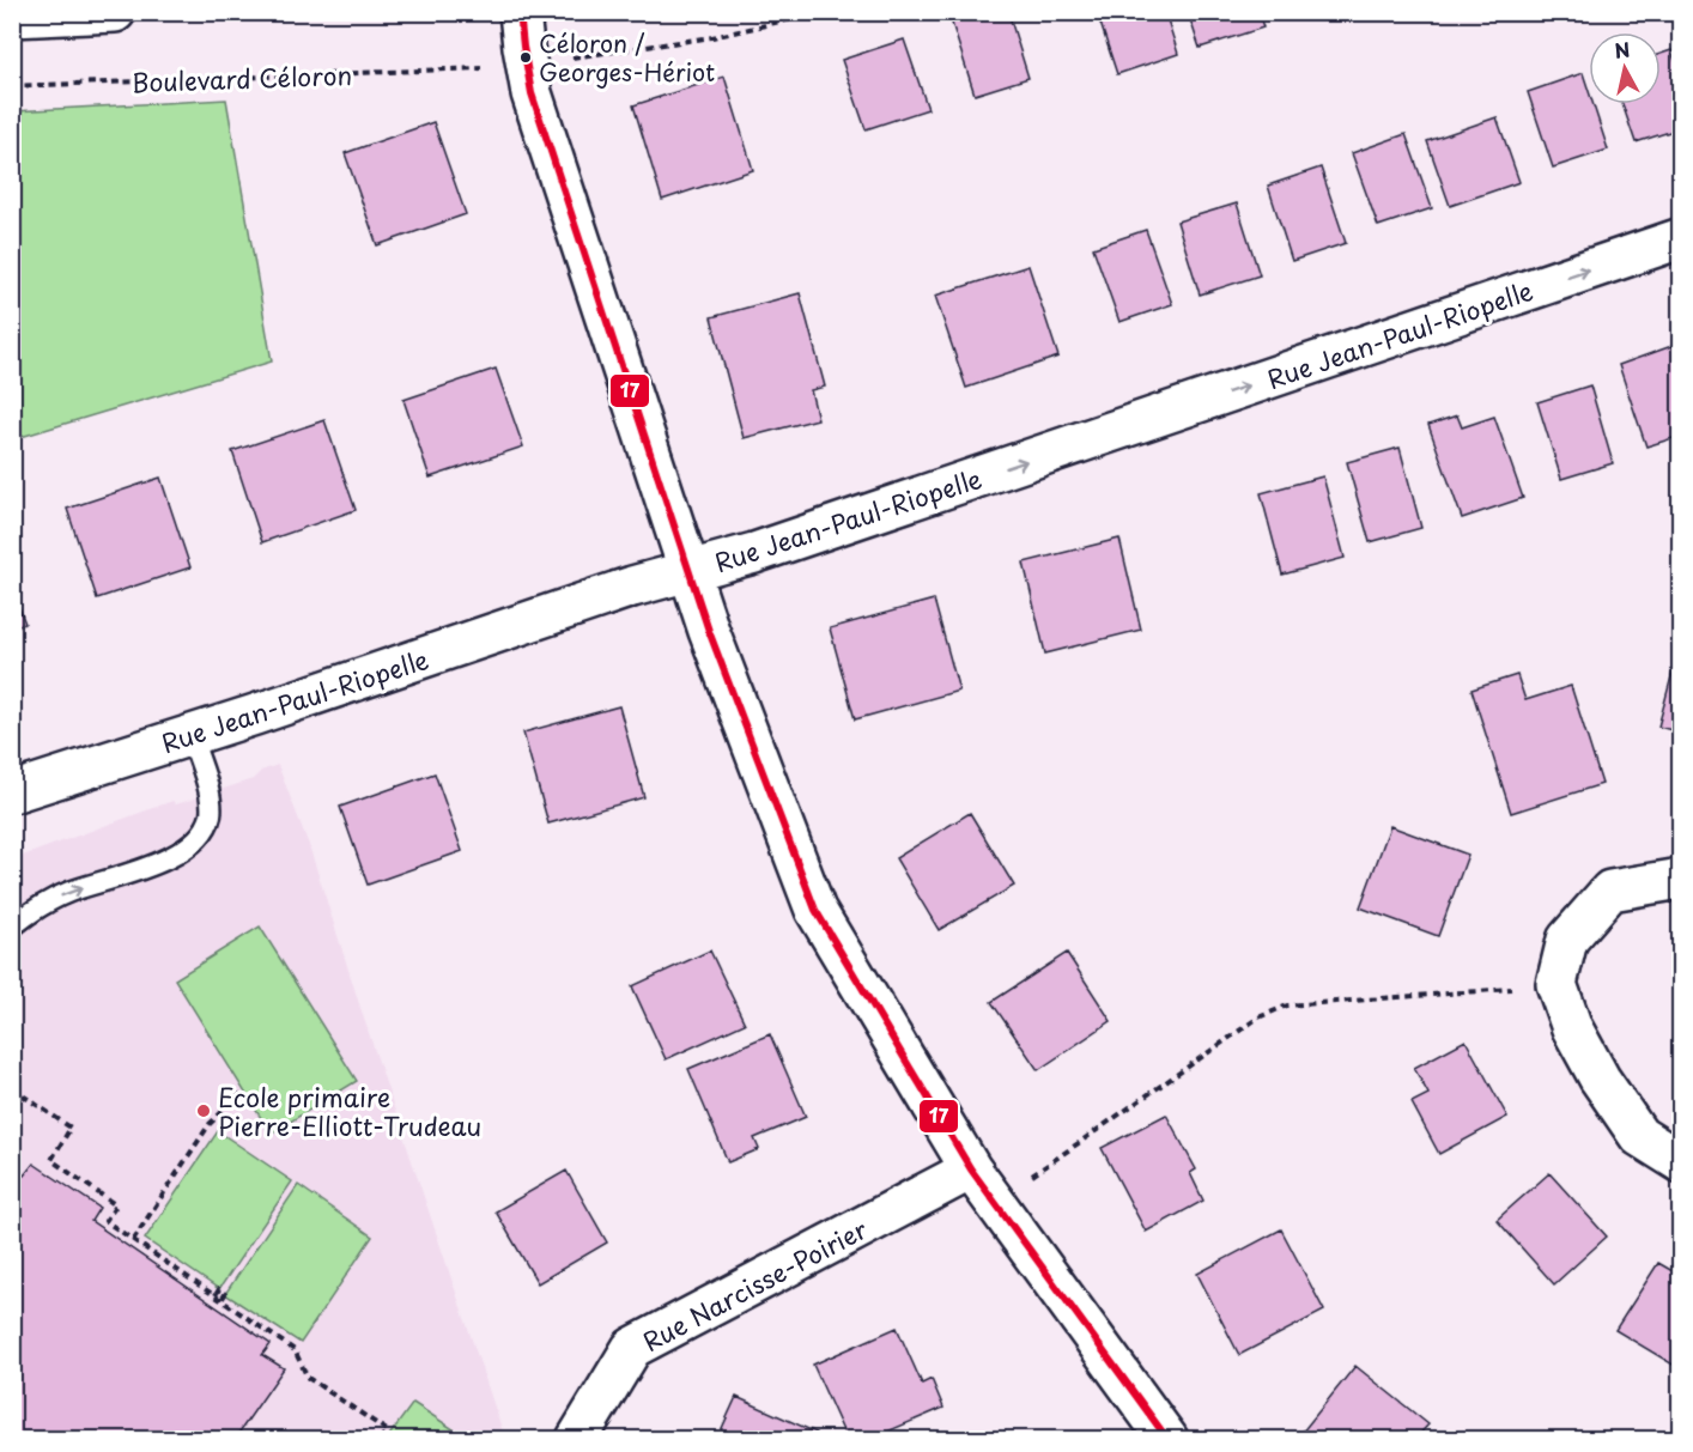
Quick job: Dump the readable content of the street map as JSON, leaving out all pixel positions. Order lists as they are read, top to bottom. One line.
{"streets":{"street":["Rue Jean-Paul-Riopelle","Rue Narcisse-Poirier"],"path":["Boulevard Céloron"]},"one_way":["Rue Jean-Paul-Riopelle"],"places":["Céloron / Georges-Hériot","Ecole primaire Pierre-Elliott-Trudeau"],"lines":["transit line 17"],"north":"top"}
